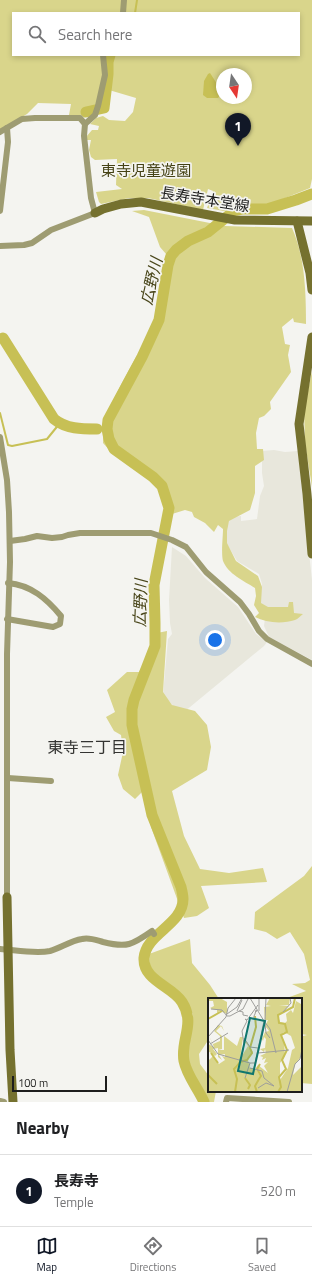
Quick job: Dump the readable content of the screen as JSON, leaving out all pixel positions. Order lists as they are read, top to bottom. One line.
{"streets":{"street":["長寿寺本堂線"]},"districts":["東寺三丁目"],"water":["広野川"],"parks":["東寺児童遊園"],"scale_bar":"100 m","north":"bottom","page":{"search":"Search here","pins":"1","scale":"100 m","heading":"Nearby","list":[{"mark":"1","name":"長寿寺","note":"Temple","value":"520 m"}],"nav":["Map","Directions","Saved"]}}
